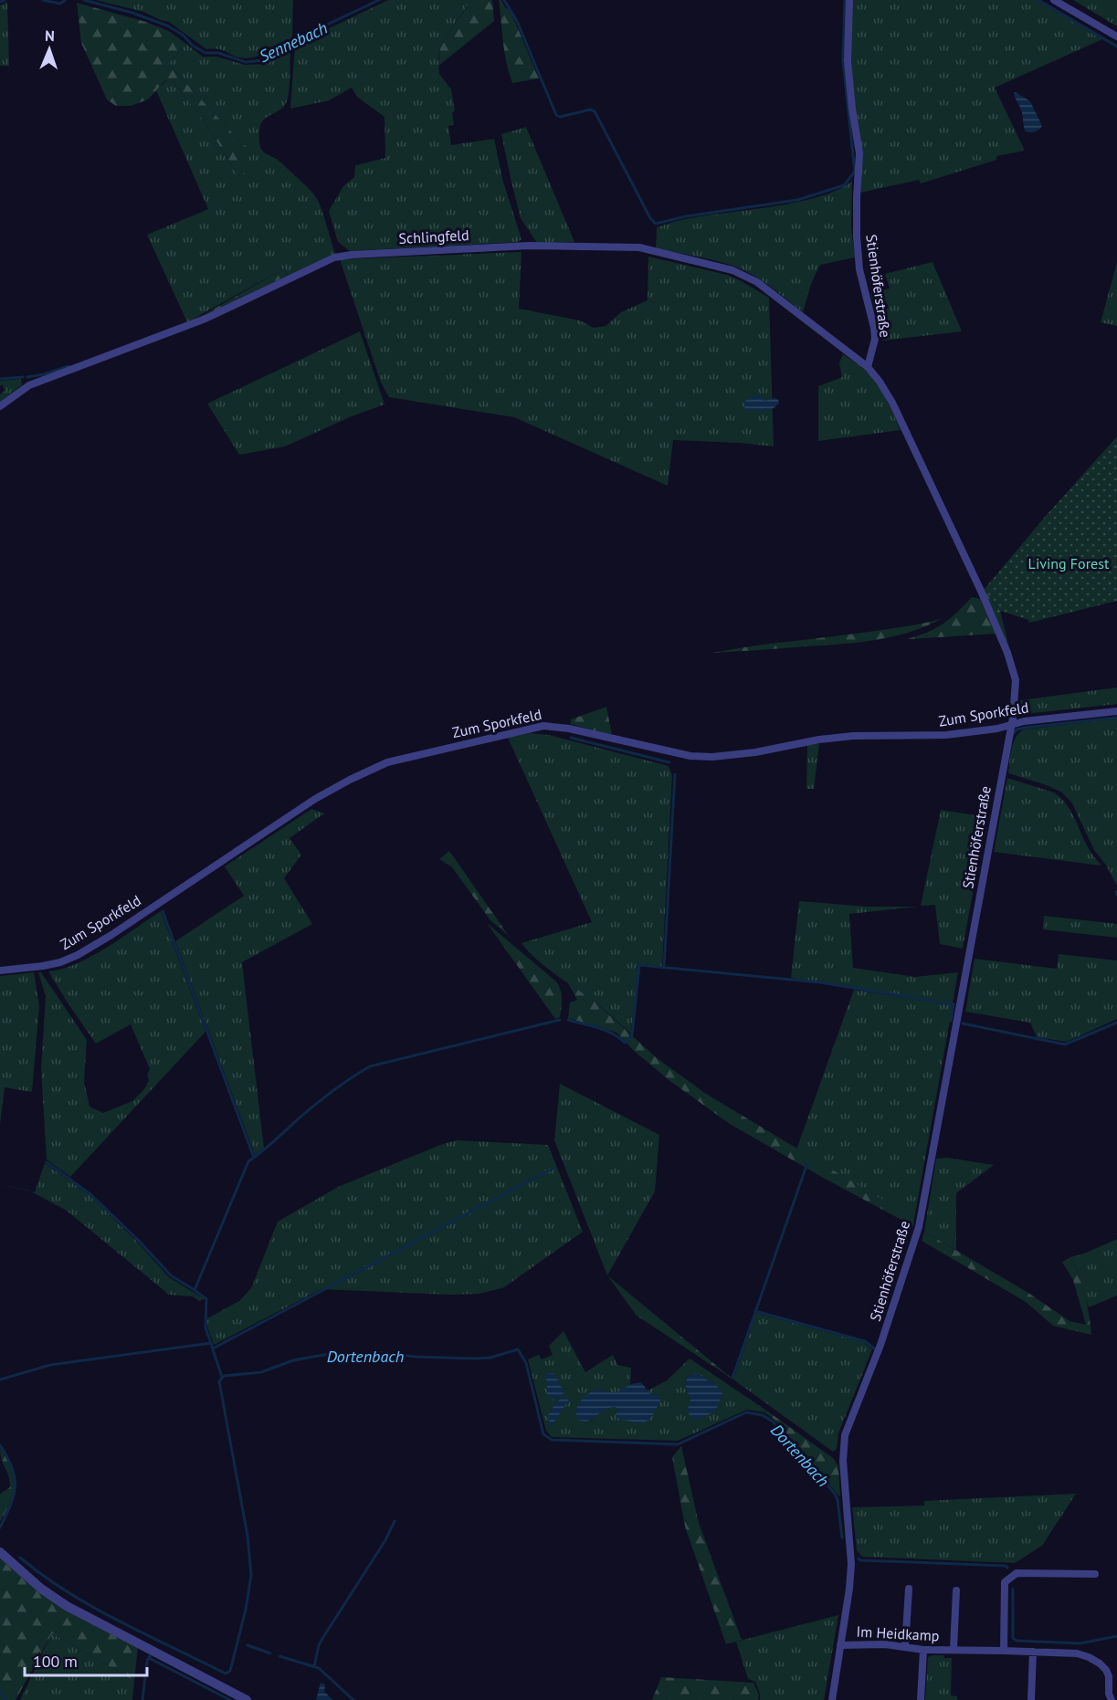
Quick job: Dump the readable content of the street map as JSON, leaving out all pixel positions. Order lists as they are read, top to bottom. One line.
{"streets":{"street":["Schlingfeld","Stienhöferstraße","Zum Sporkfeld","Im Heidkamp"]},"crossings":[["Schlingfeld","Stienhöferstraße"],["Stienhöferstraße","Zum Sporkfeld"],["Stienhöferstraße","Im Heidkamp"]],"water":["Sennebach","Dortenbach"],"parks":["Living Forest"],"scale_bar":"100 m","north":"top"}
